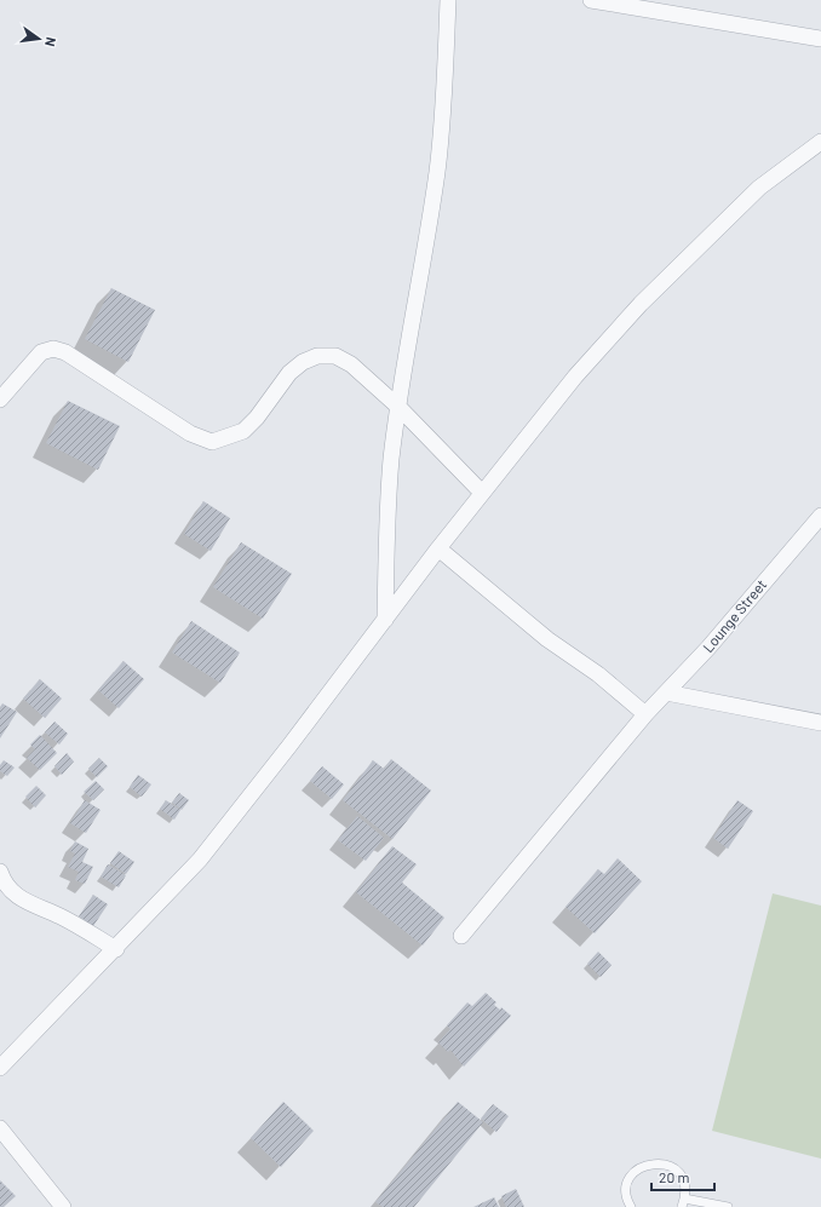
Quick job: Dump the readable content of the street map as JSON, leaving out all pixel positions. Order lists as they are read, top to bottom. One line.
{"streets":{"street":["Lounge Street"]},"scale_bar":"20 m","north":"right"}
